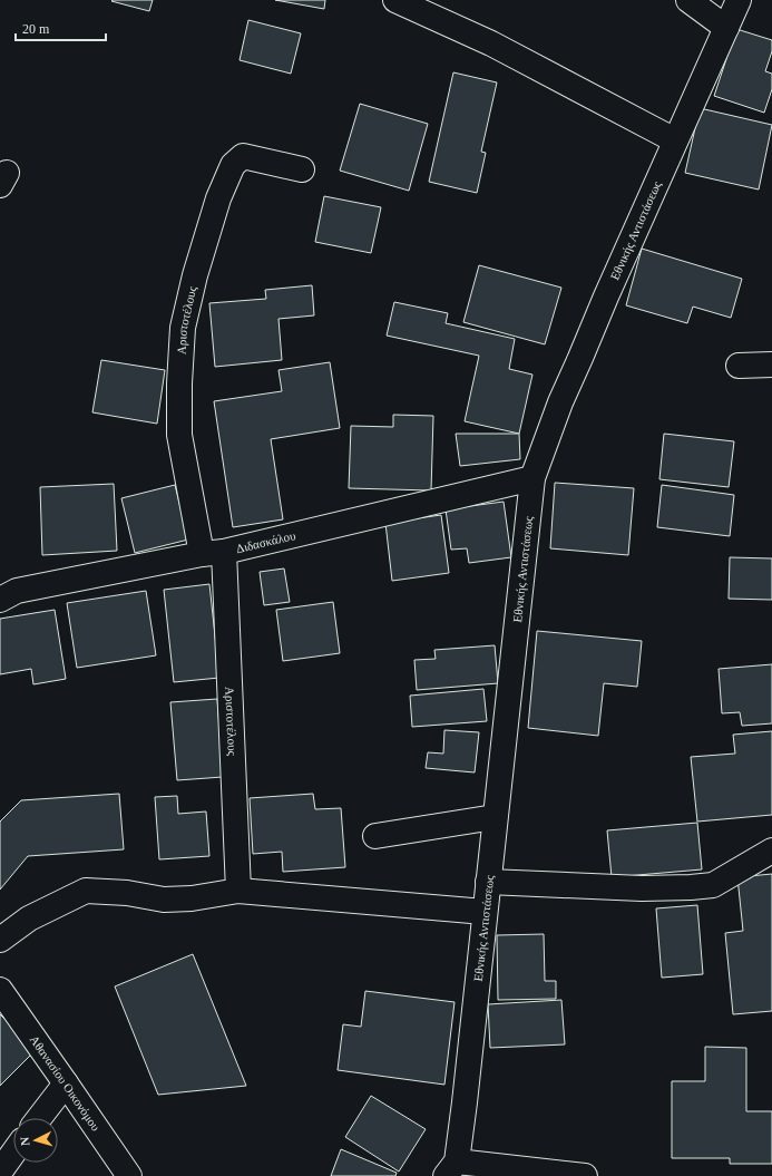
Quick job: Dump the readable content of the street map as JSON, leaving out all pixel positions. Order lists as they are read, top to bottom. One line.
{"streets":{"street":["Εθνικής Αντιστάσεως","Αριστοτέλους","Διδασκάλου","Αθανασίου Οικονόμου"]},"crossings":[["Εθνικής Αντιστάσεως","Διδασκάλου"],["Αριστοτέλους","Διδασκάλου"]],"scale_bar":"20 m","north":"left"}
